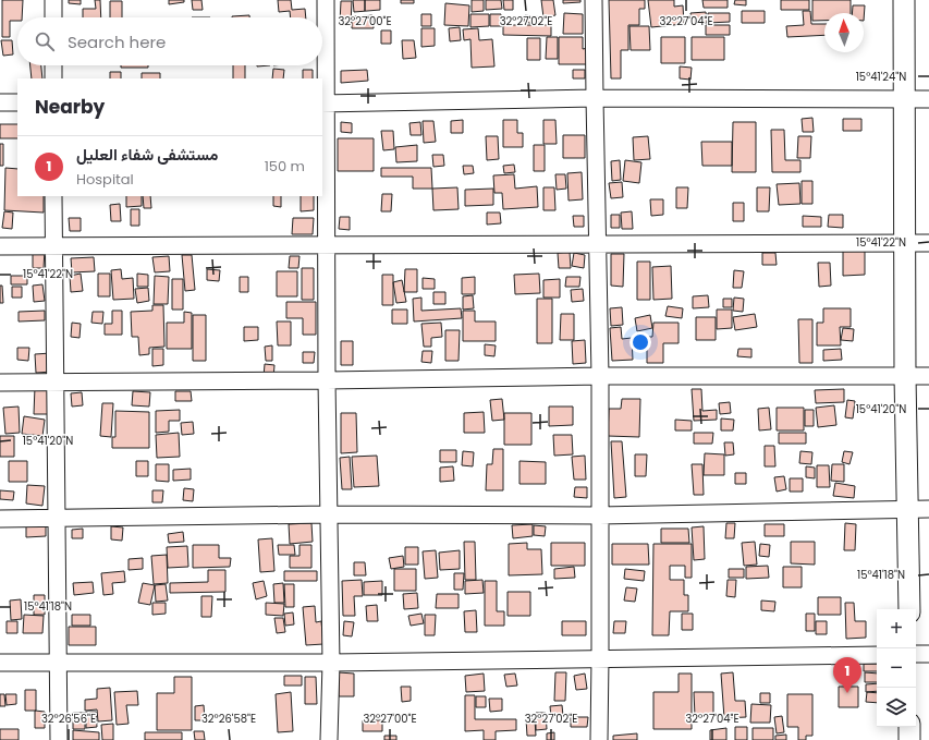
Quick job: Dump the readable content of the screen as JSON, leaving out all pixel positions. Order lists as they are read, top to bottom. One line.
{"north":"top","page":{"search":"Search here","heading":"Nearby","list":[{"mark":"1","name":"مستشفى شفاء العليل","note":"Hospital","value":"150 m"}],"map_buttons":["+","−"],"pins":"1"},"coordinates":["32°27'00\"E","32°27'02\"E","32°27'04\"E","15°41'24\"N","15°41'22\"N","15°41'20\"N","15°41'18\"N","32°26'56\"E","32°26'58\"E"]}
